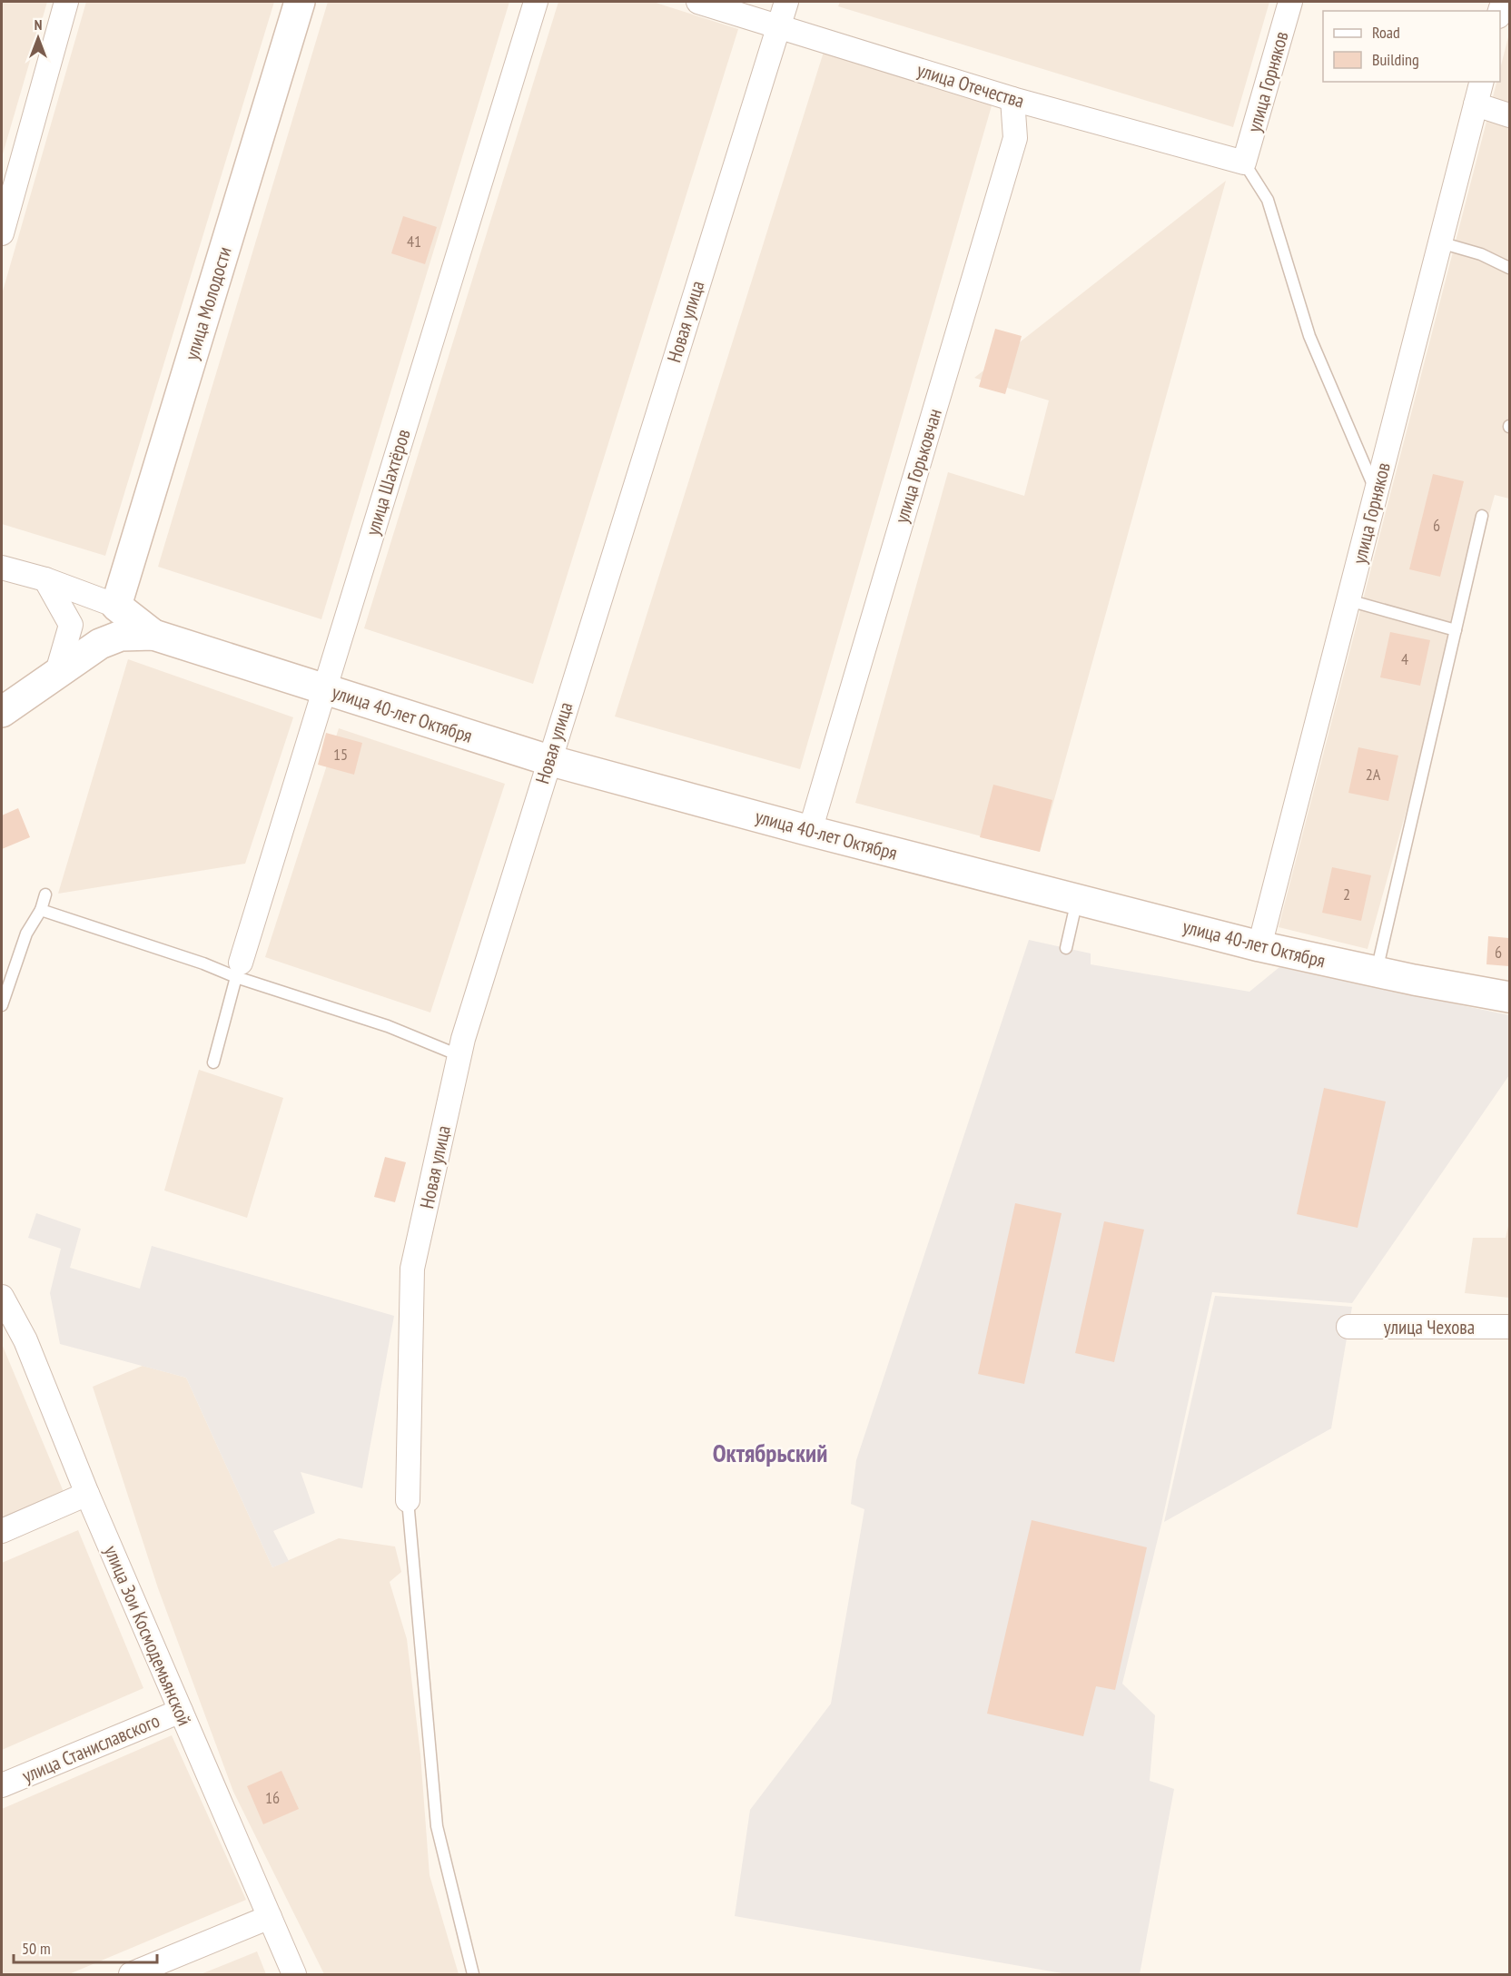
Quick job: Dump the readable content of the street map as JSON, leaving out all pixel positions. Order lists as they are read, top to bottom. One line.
{"streets":{"street":["улица Горняков","улица Отечества","улица Молодости","Новая улица","улица Горьковчан","улица Шахтёров","улица 40-лет Октября","улица Чехова","улица Зои Космодемьянской","улица Станиславского"]},"crossings":[["улица Горняков","улица Отечества"],["улица Горняков","улица 40-лет Октября"],["улица Отечества","Новая улица"],["улица Отечества","улица Горьковчан"],["улица Молодости","улица 40-лет Октября"],["Новая улица","улица 40-лет Октября"],["улица Горьковчан","улица 40-лет Октября"],["улица Шахтёров","улица 40-лет Октября"],["улица Зои Космодемьянской","улица Станиславского"]],"districts":["Октябрьский"],"house_numbers":["41","6","4","15","2А","2","6","16"],"legend":["Road","Building"],"scale_bar":"50 m","north":"top"}
